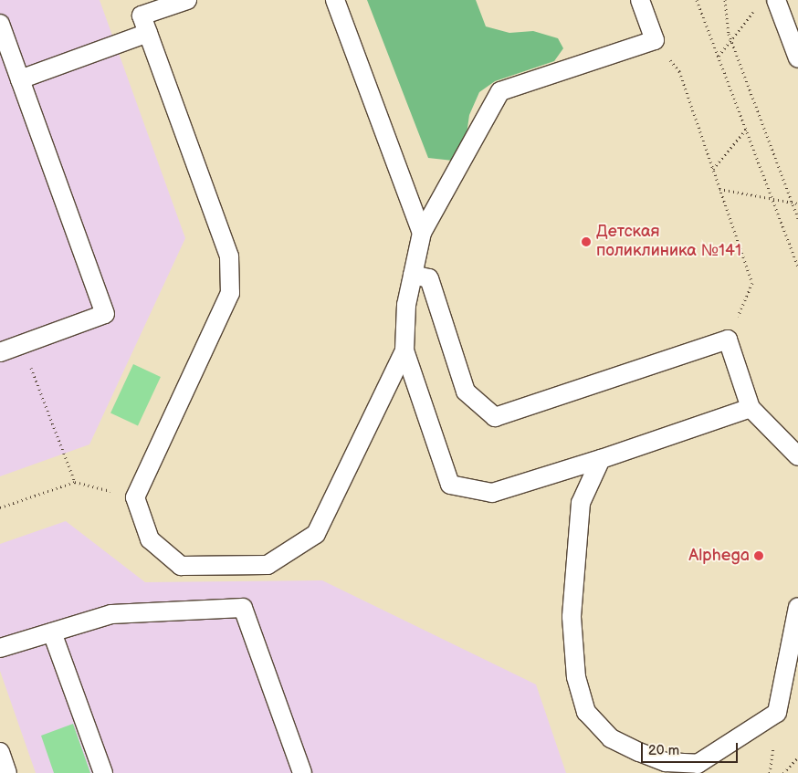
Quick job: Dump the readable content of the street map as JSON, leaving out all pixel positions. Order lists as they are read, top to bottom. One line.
{"places":["Детская поликлиника №141","Alphega"],"scale_bar":"20 m"}
